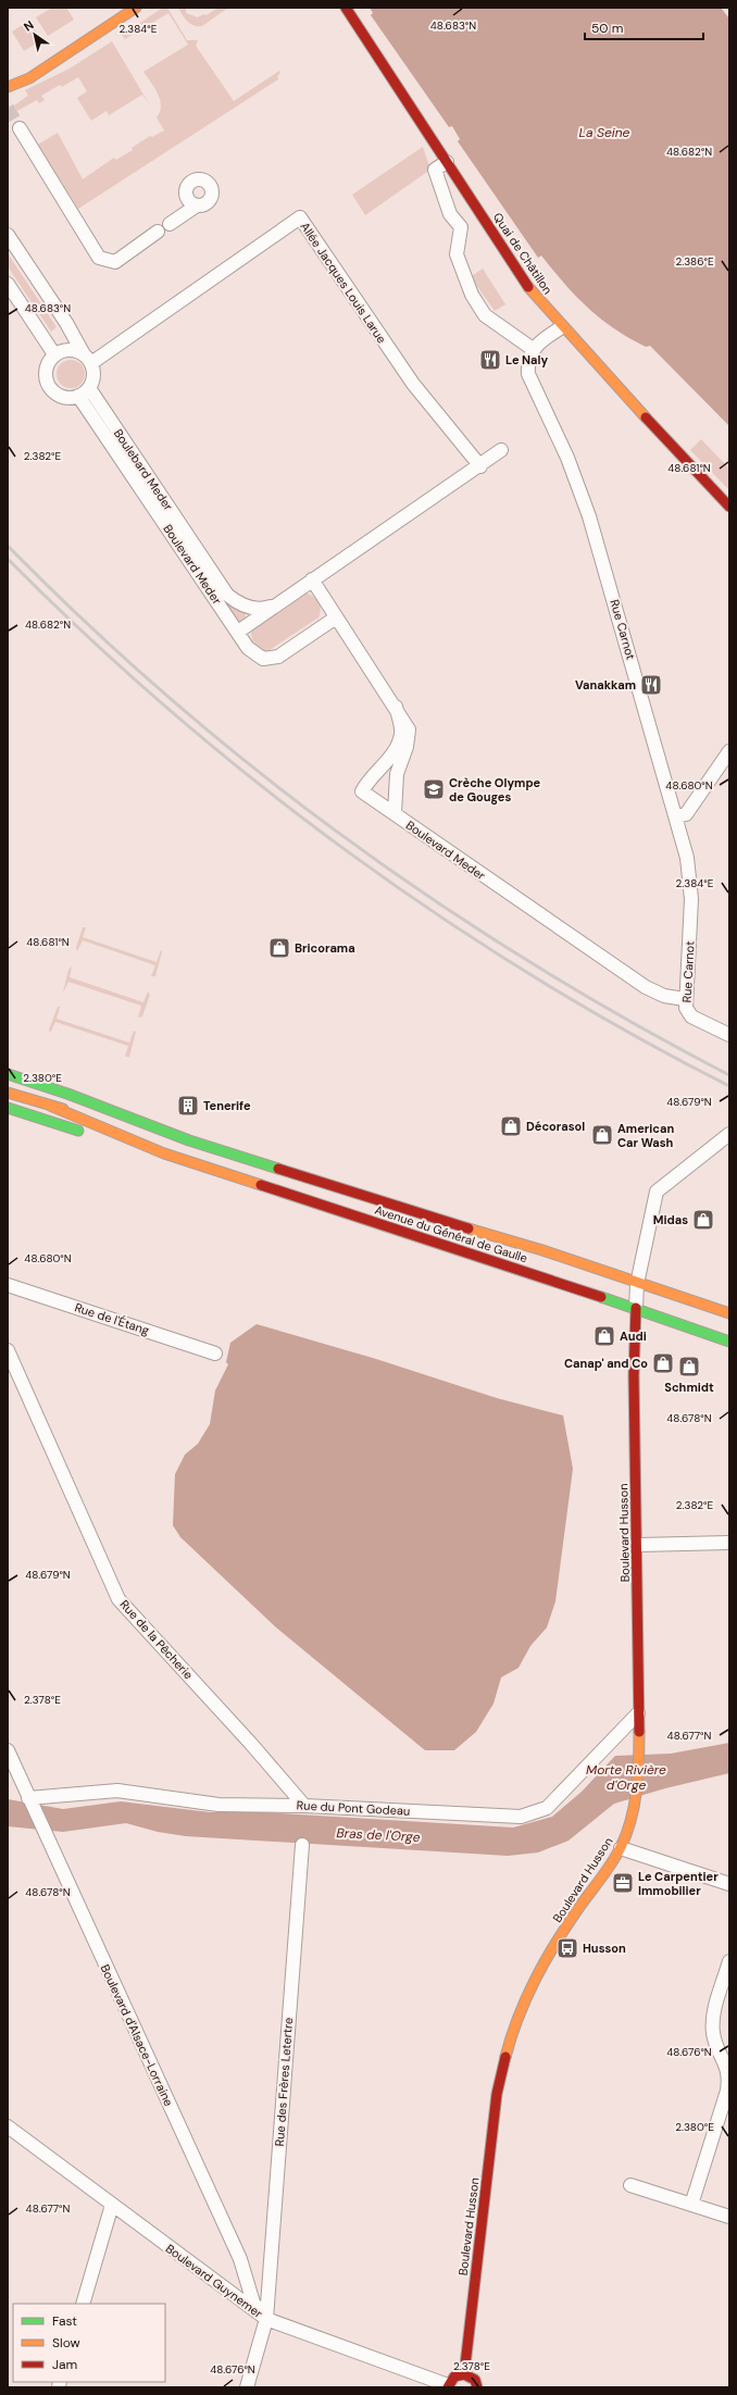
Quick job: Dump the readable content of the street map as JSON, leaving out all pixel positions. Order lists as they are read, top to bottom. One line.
{"streets":{"main road":["Quai de Châtillon","Avenue du Général de Gaulle","Boulevard Husson"],"street":["Allée Jacques Louis Larue","Boulebard Meder","Boulevard Meder","Rue Carnot","Rue de l'Étang","Rue de la Pêcherie","Rue du Pont Godeau","Boulevard d'Alsace-Lorraine","Rue des Frères Letertre","Boulevard Guynemer"]},"crossings":[["Allée Jacques Louis Larue","Boulebard Meder"],["Allée Jacques Louis Larue","Boulevard Meder"],["Boulebard Meder","Boulevard Meder"],["Boulevard Meder","Rue Carnot"],["Avenue du Général de Gaulle","Boulevard Husson"],["Boulevard Husson","Rue du Pont Godeau"],["Rue de la Pêcherie","Rue du Pont Godeau"],["Rue du Pont Godeau","Boulevard d'Alsace-Lorraine"],["Boulevard d'Alsace-Lorraine","Rue des Frères Letertre"],["Boulevard d'Alsace-Lorraine","Boulevard Guynemer"],["Rue des Frères Letertre","Boulevard Guynemer"]],"water":["La Seine","Morte Rivière d'Orge","Bras de l'Orge"],"places":{"restaurant":["Le Naly","Vanakkam"],"school or university":["Crèche Olympe de Gouges"],"shop":["Bricorama","Décorasol","American Car Wash","Midas","Audi","Canap' and Co","Schmidt"],"building":["Tenerife"],"office":["Le Carpentier Immobilier"],"bus stop":["Husson"]},"legend":["Fast","Slow","Jam"],"scale_bar":"50 m","north":"top left","coordinates":["48.683°N","2.384°E","48.682°N","2.386°E","2.382°E","48.681°N","48.680°N","2.380°E","48.679°N","48.678°N","2.378°E","48.677°N","48.676°N"]}
